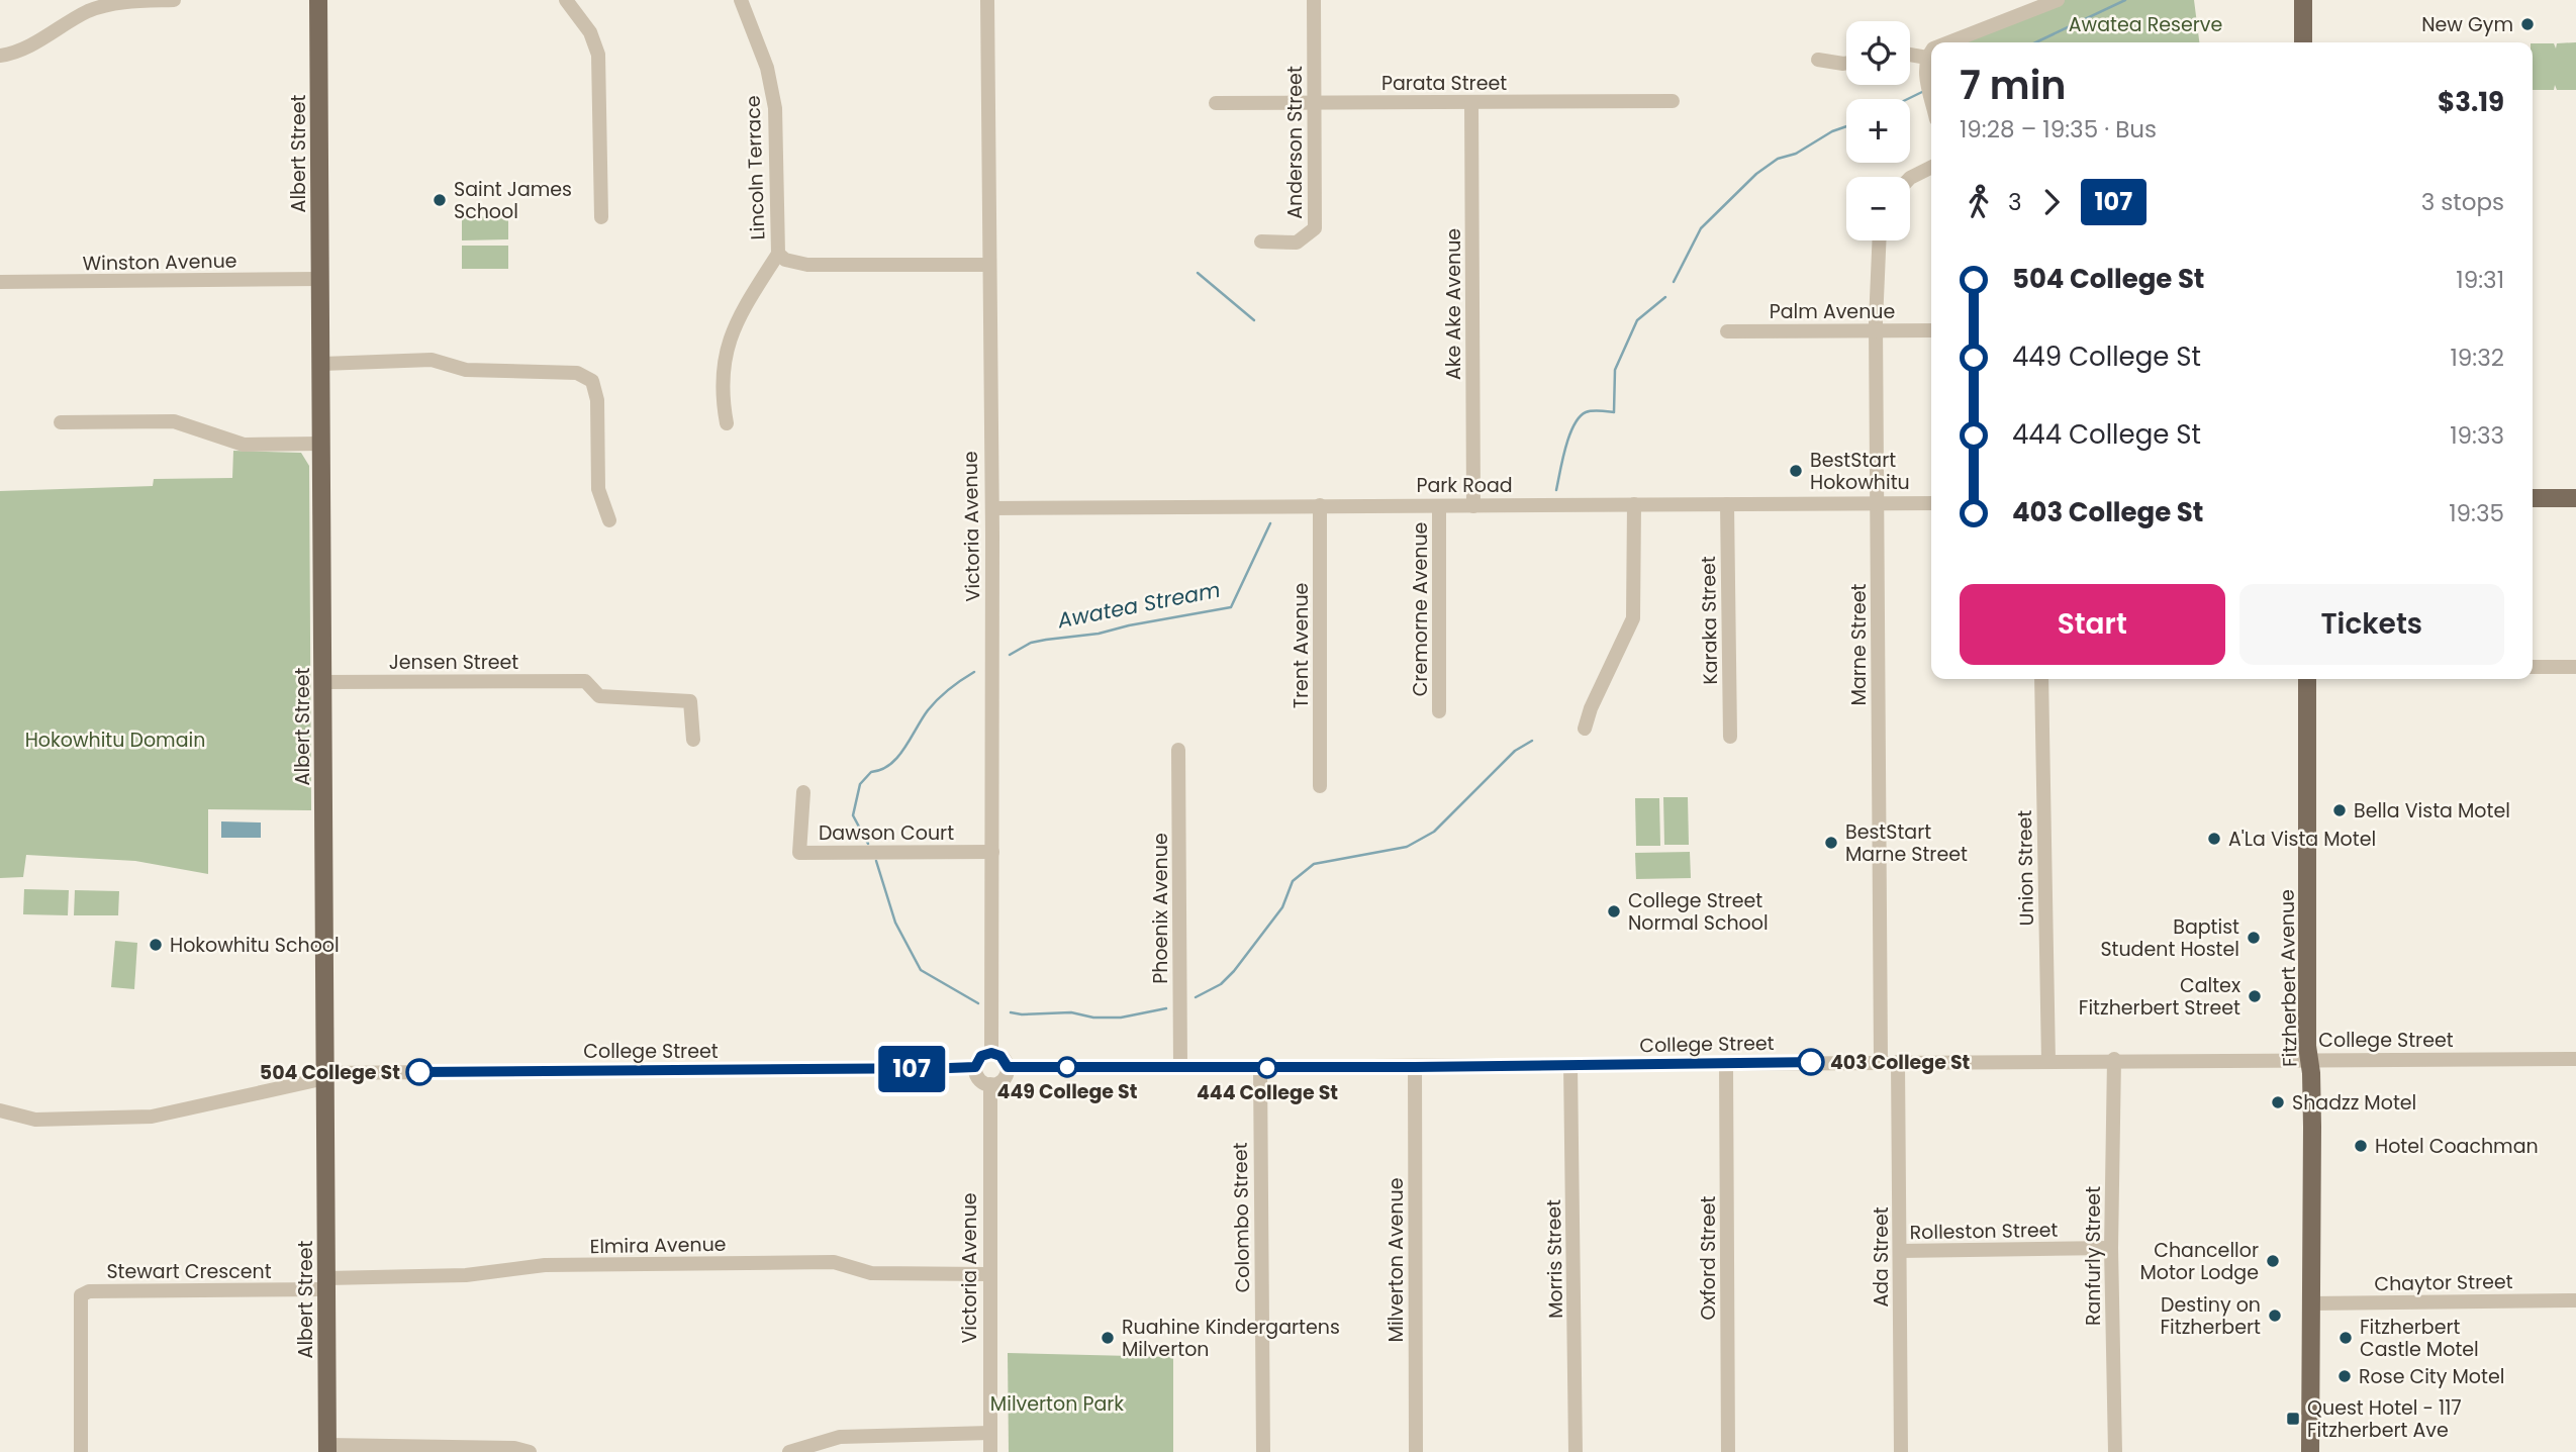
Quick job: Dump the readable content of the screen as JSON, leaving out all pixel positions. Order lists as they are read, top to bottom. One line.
{"streets":{"main road":["Albert Street","Fitzherbert Avenue"],"street":["Parata Street","Anderson Street","Lincoln Terrace","Winston Avenue","Ake Ake Avenue","Palm Avenue","Park Road","Victoria Avenue","Cremorne Avenue","Karaka Street","Marne Street","Trent Avenue","Jensen Street","Dawson Court","Union Street","Phoenix Avenue","College Street","Colombo Street","Rolleston Street","Elmira Avenue","Ranfurly Street","Ada Street","Oxford Street","Morris Street","Milverton Avenue","Stewart Crescent","Chaytor Street"]},"crossings":[["Parata Street","Anderson Street"],["Parata Street","Ake Ake Avenue"],["Albert Street","Winston Avenue"],["Albert Street","Jensen Street"],["Albert Street","College Street"],["Albert Street","Elmira Avenue"],["Albert Street","Stewart Crescent"],["Lincoln Terrace","Victoria Avenue"],["Ake Ake Avenue","Park Road"],["Palm Avenue","Marne Street"],["Park Road","Victoria Avenue"],["Park Road","Cremorne Avenue"],["Park Road","Karaka Street"],["Park Road","Marne Street"],["Park Road","Trent Avenue"],["Victoria Avenue","Dawson Court"],["Victoria Avenue","College Street"],["Victoria Avenue","Elmira Avenue"],["Marne Street","College Street"],["Union Street","College Street"],["Phoenix Avenue","College Street"],["Fitzherbert Avenue","College Street"],["Fitzherbert Avenue","Chaytor Street"],["College Street","Colombo Street"],["College Street","Ranfurly Street"],["College Street","Ada Street"],["College Street","Oxford Street"],["College Street","Morris Street"],["College Street","Milverton Avenue"],["Rolleston Street","Ranfurly Street"],["Rolleston Street","Ada Street"],["Elmira Avenue","Stewart Crescent"]],"water":["Awatea Stream"],"parks":["Awatea Reserve","Hokowhitu Domain","Milverton Park"],"places":{"other":["New Gym","Saint James School","BestStart Hokowhitu","Bella Vista Motel","A'La Vista Motel","BestStart Marne Street","College Street Normal School","Baptist Student Hostel","Hokowhitu School","Caltex Fitzherbert Street","403 College St","449 College St","444 College St","504 College St","Shadzz Motel","Hotel Coachman","Chancellor Motor Lodge","Destiny on Fitzherbert","Ruahine Kindergartens Milverton","Fitzherbert Castle Motel","Rose City Motel"],"transit":["Quest Hotel - 117 Fitzherbert Ave"]},"lines":["bus line 107"],"page":{"on_map":"107","map_buttons":["+","−"],"heading":["7 min","19:28 – 19:35 · Bus","$3.19"],"legs":["3","107","3 stops"],"list":[{"name":"504 College St","value":"19:31"},{"name":"449 College St","value":"19:32"},{"name":"444 College St","value":"19:33"},{"name":"403 College St","value":"19:35"}],"buttons":["Start","Tickets"]}}
